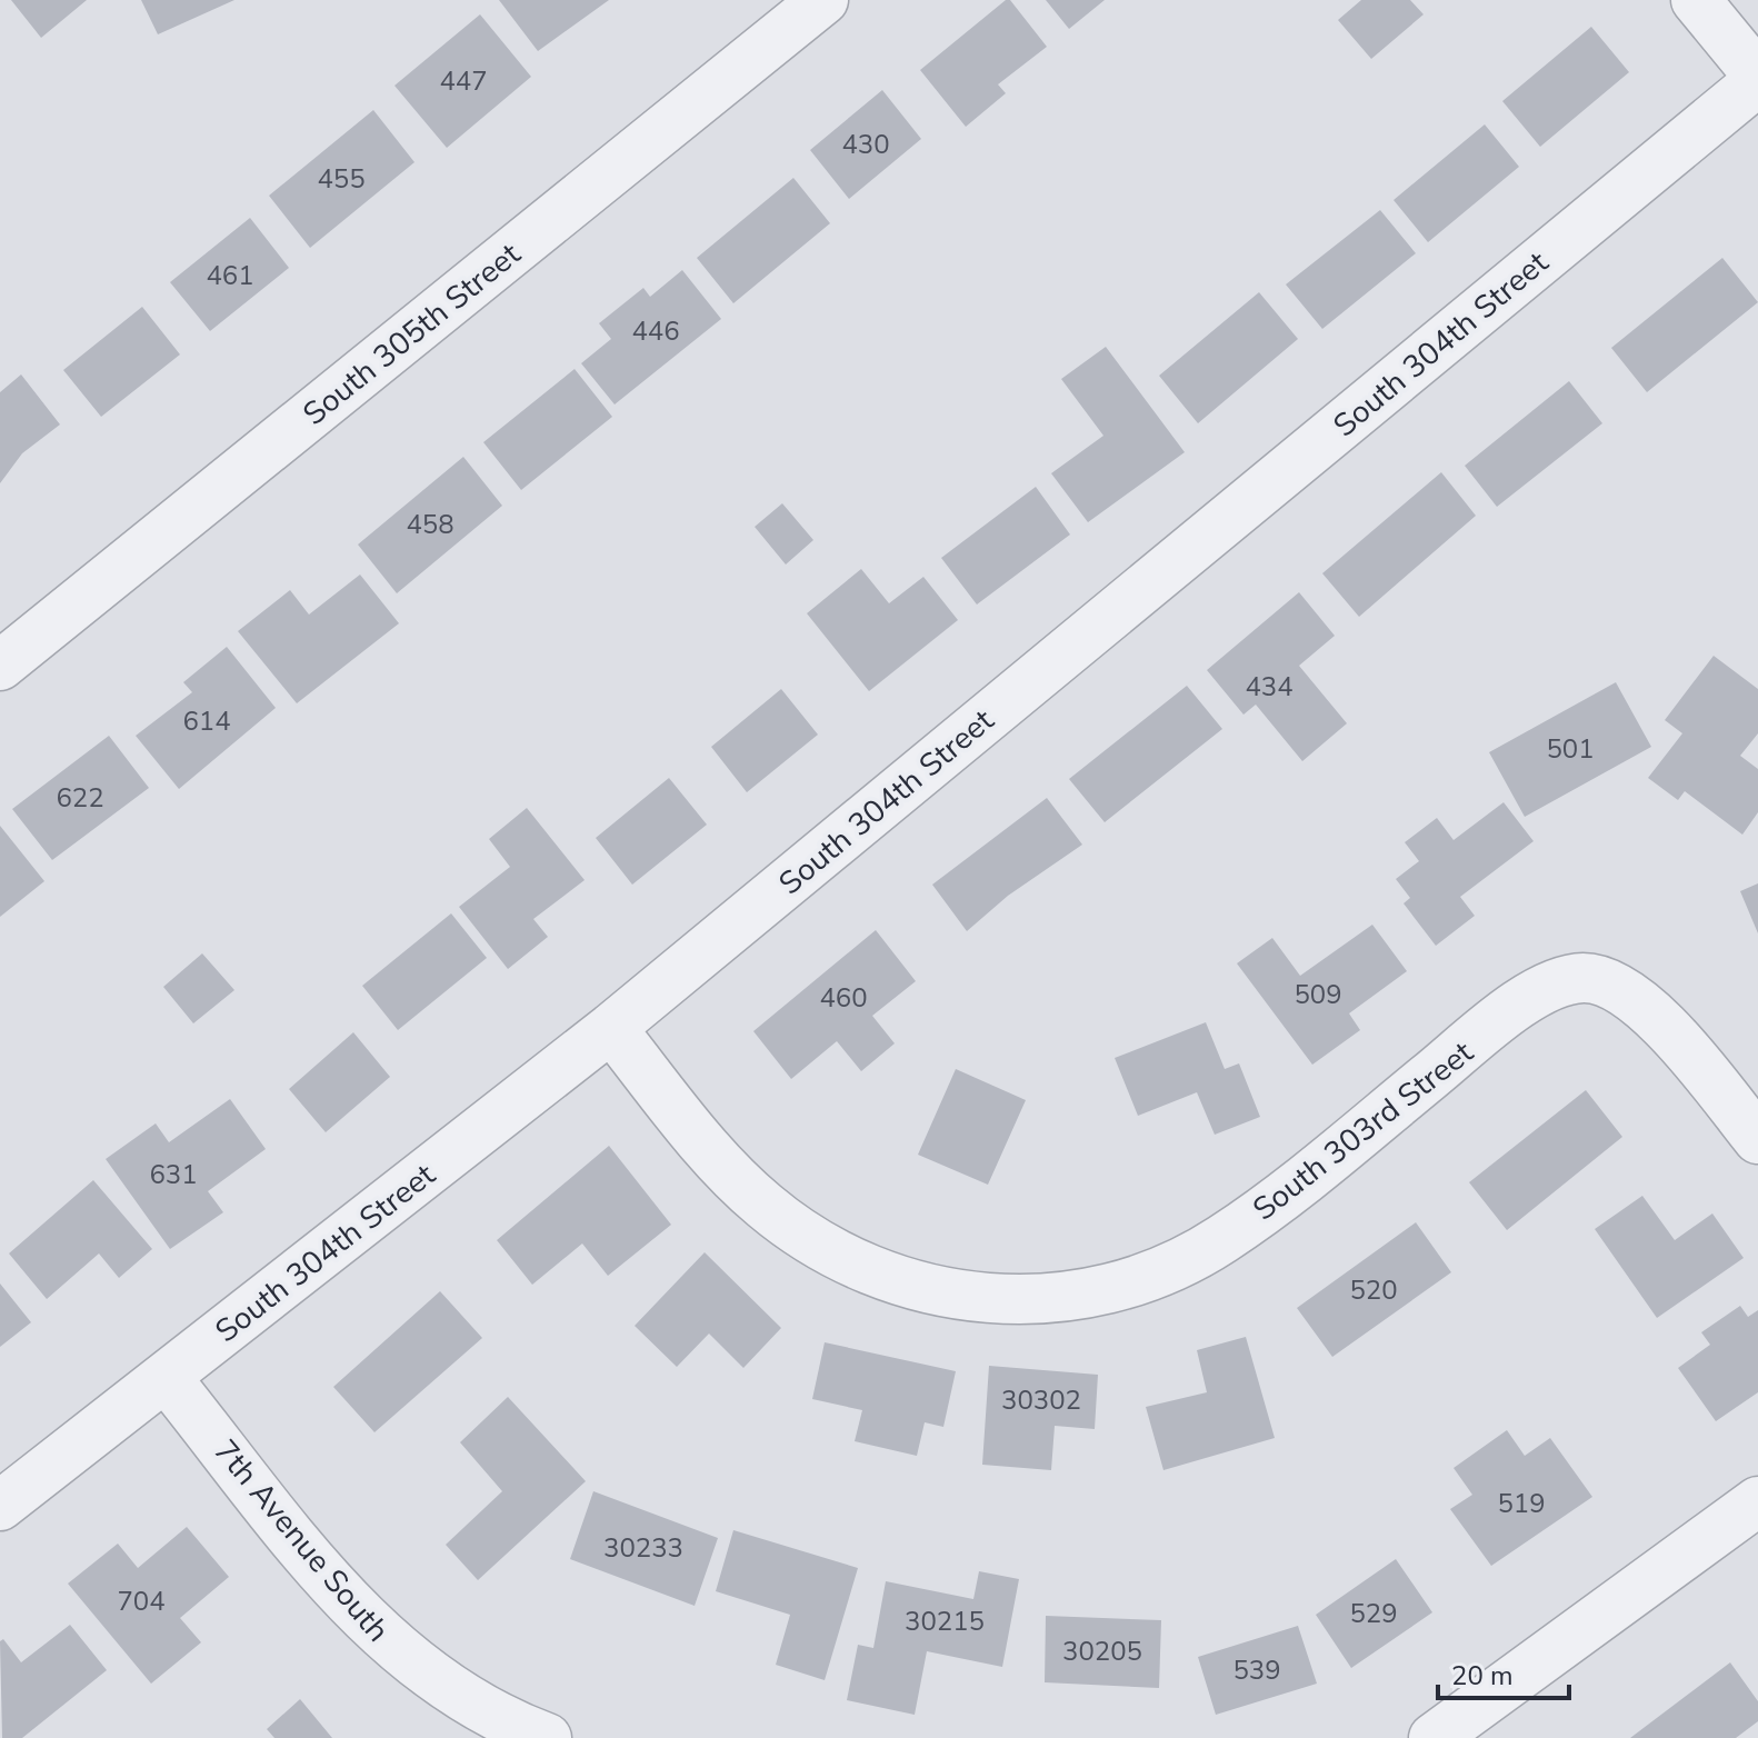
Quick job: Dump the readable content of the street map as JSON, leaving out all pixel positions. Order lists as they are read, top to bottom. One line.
{"streets":{"street":["South 305th Street","South 304th Street","South 303rd Street","7th Avenue South"]},"crossings":[["South 304th Street","South 303rd Street"],["South 304th Street","7th Avenue South"]],"house_numbers":["447","430","455","461","446","458","434","614","501","622","509","460","631","520","30302","519","30233","704","529","30215","30205","539"],"scale_bar":"20 m"}
